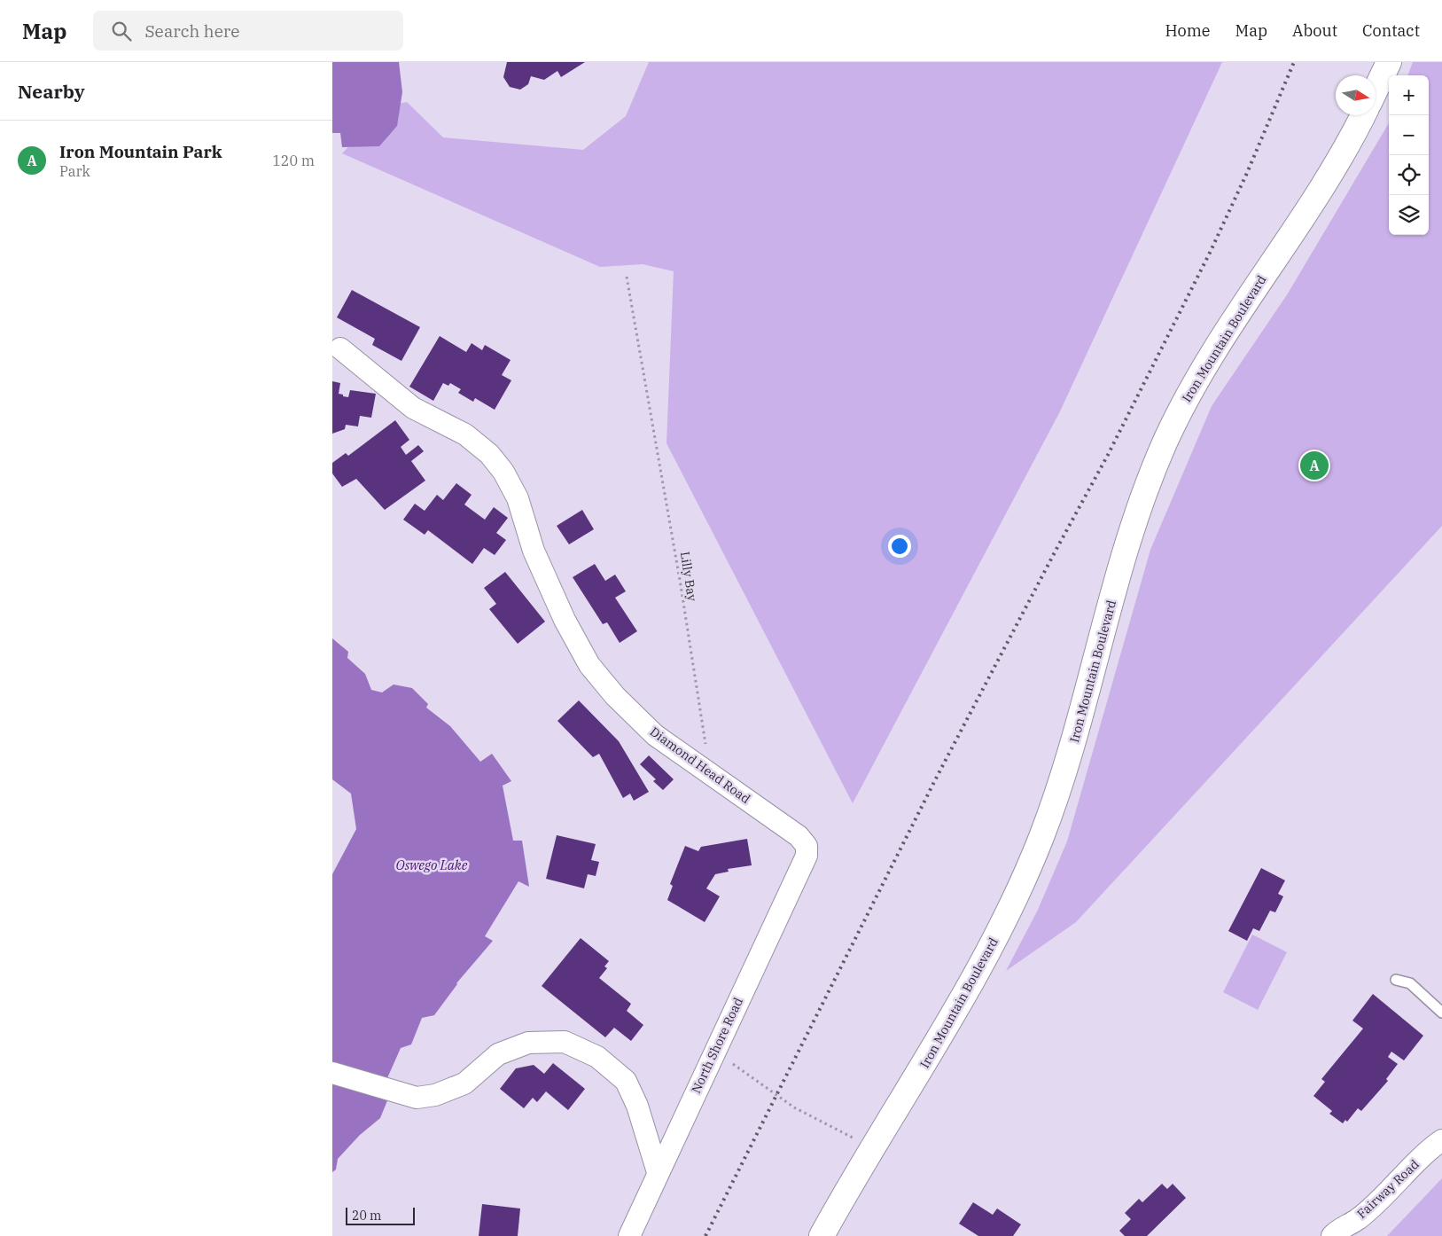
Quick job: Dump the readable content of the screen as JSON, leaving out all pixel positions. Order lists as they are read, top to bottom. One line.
{"streets":{"street":["Iron Mountain Boulevard","Diamond Head Road","North Shore Road","Fairway Road"],"path":["Lilly Bay"]},"crossings":[["Diamond Head Road","North Shore Road"]],"water":["Oswego Lake"],"scale_bar":"20 m","north":"right","page":{"header":"Map","search":"Search here","nav":["Home","Map","About","Contact"],"heading":"Nearby","map_buttons":["+","−"],"list":[{"mark":"A","name":"Iron Mountain Park","note":"Park","value":"120 m"}],"pins":"A","scale":"20 m"}}
